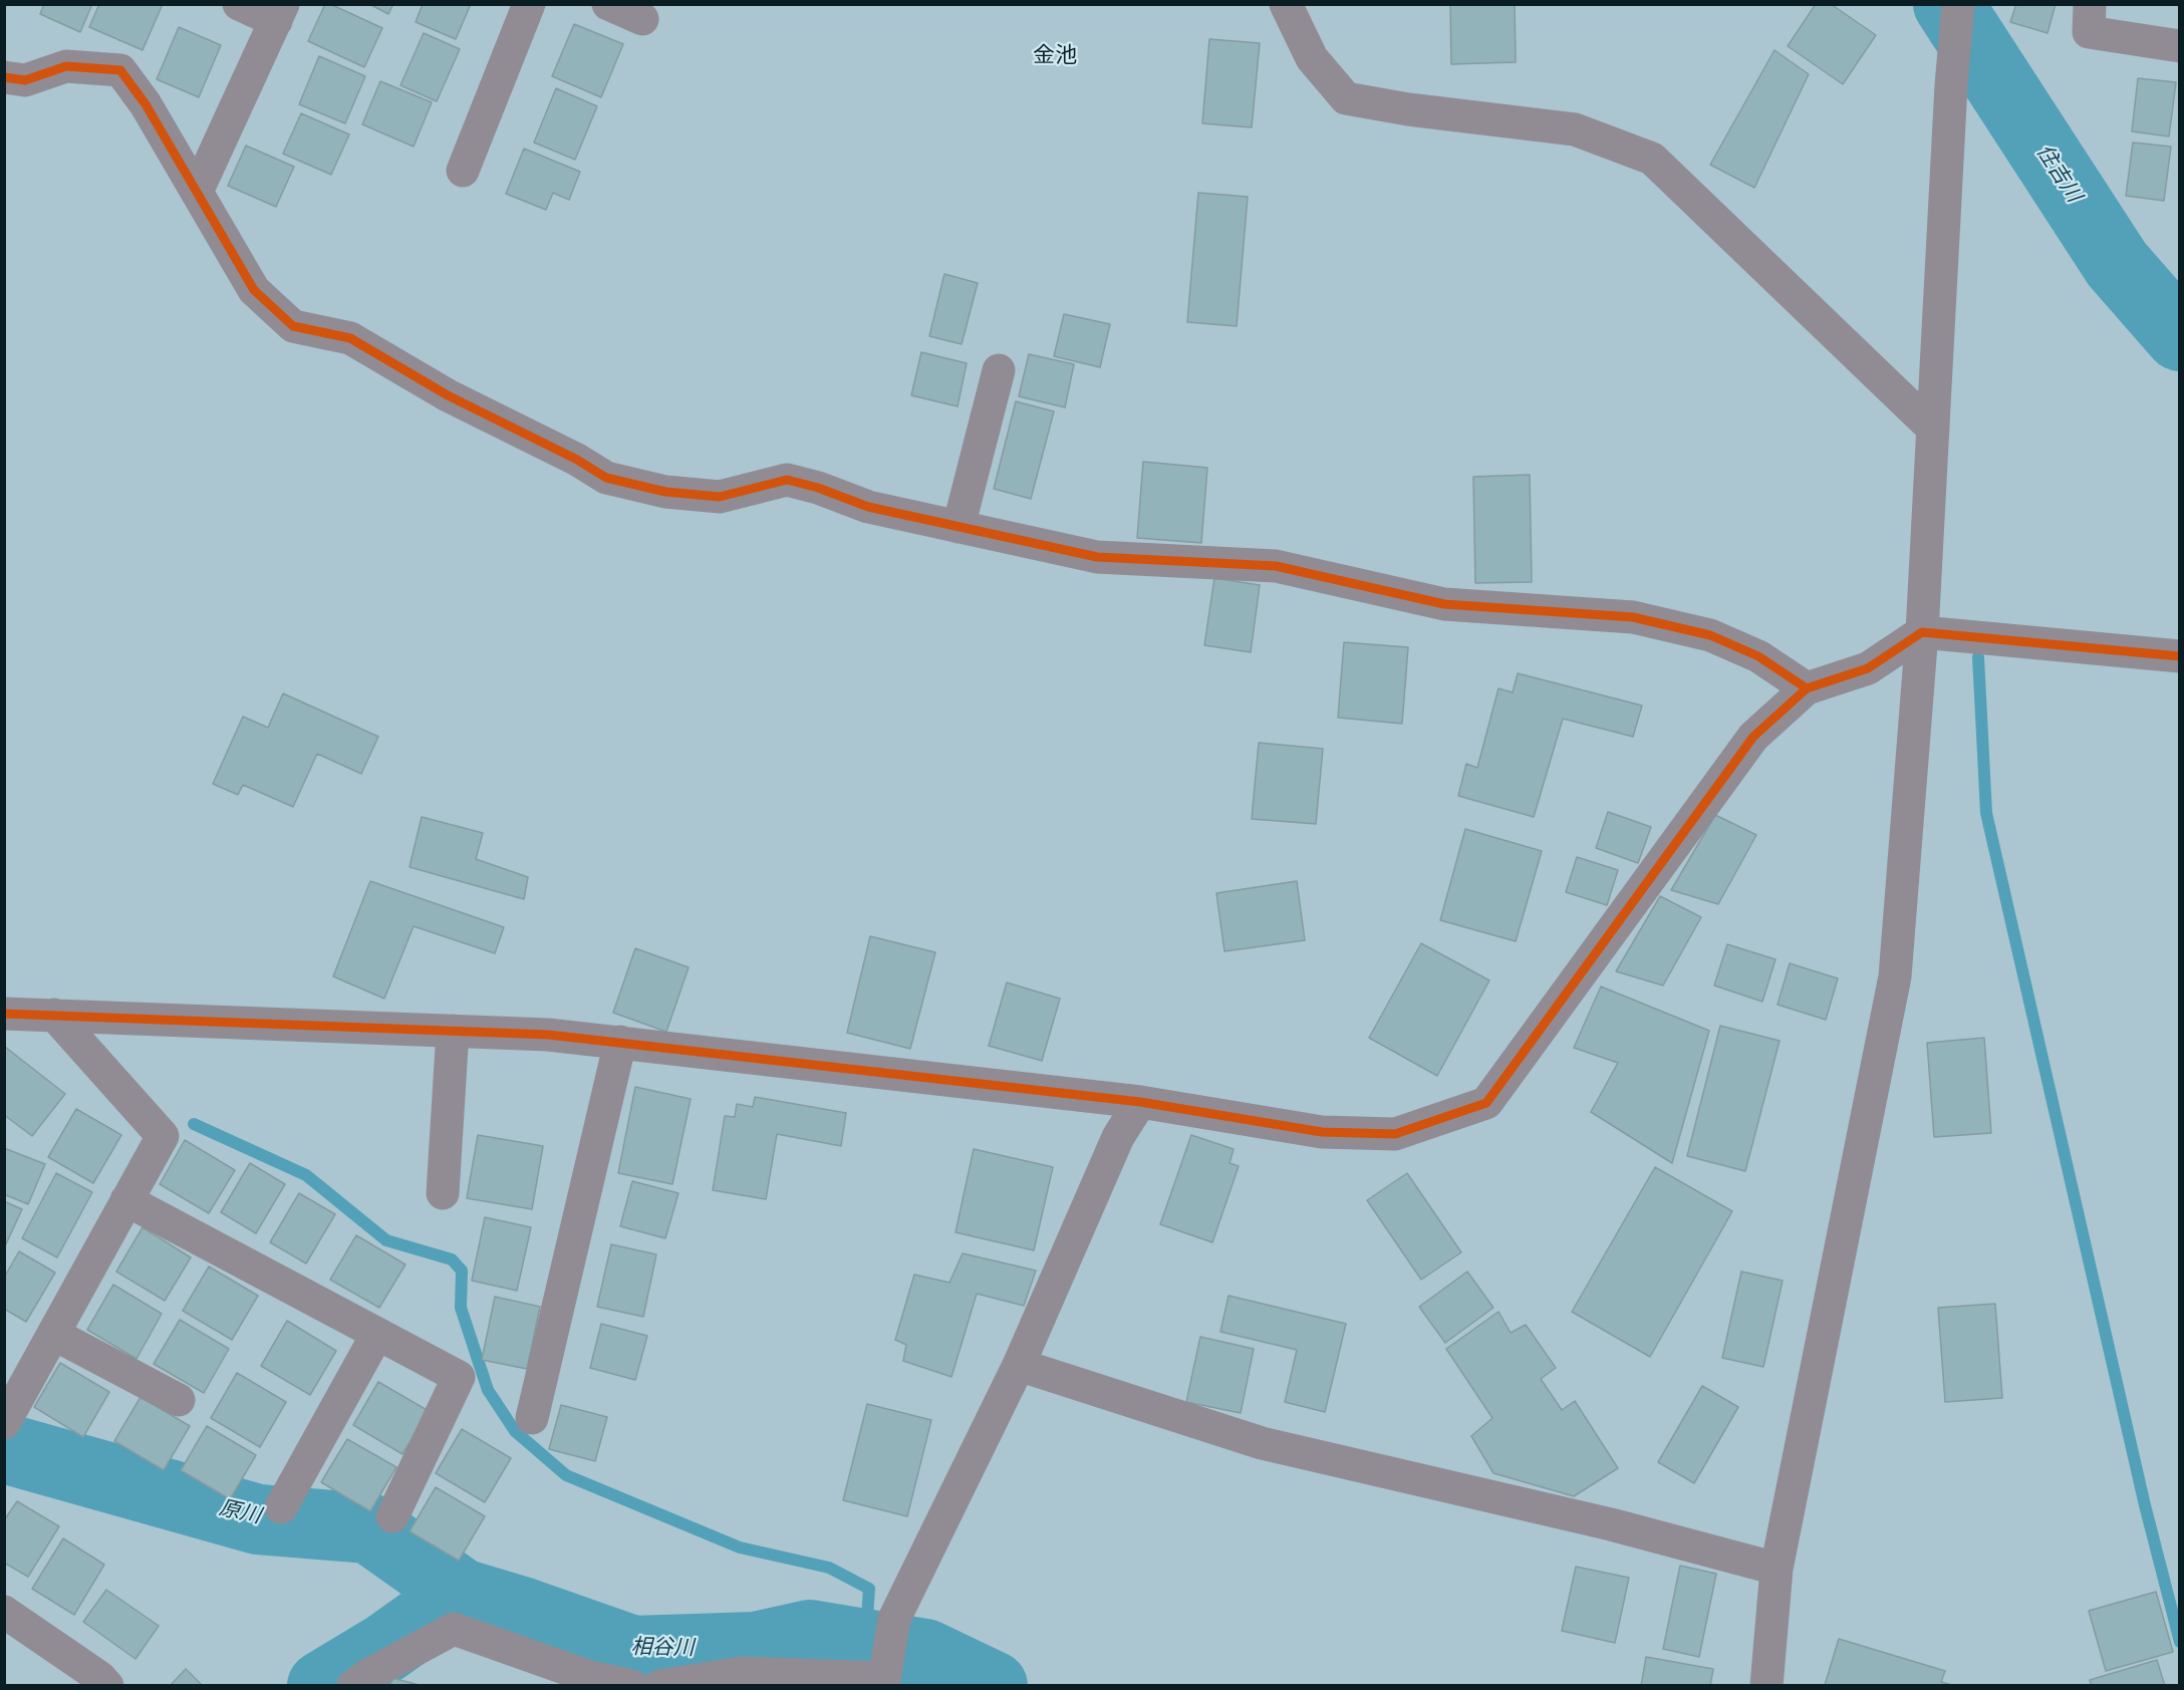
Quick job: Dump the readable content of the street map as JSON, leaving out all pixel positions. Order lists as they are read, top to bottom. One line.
{"districts":["金池"],"water":["住吉川","原川","相谷川"]}
